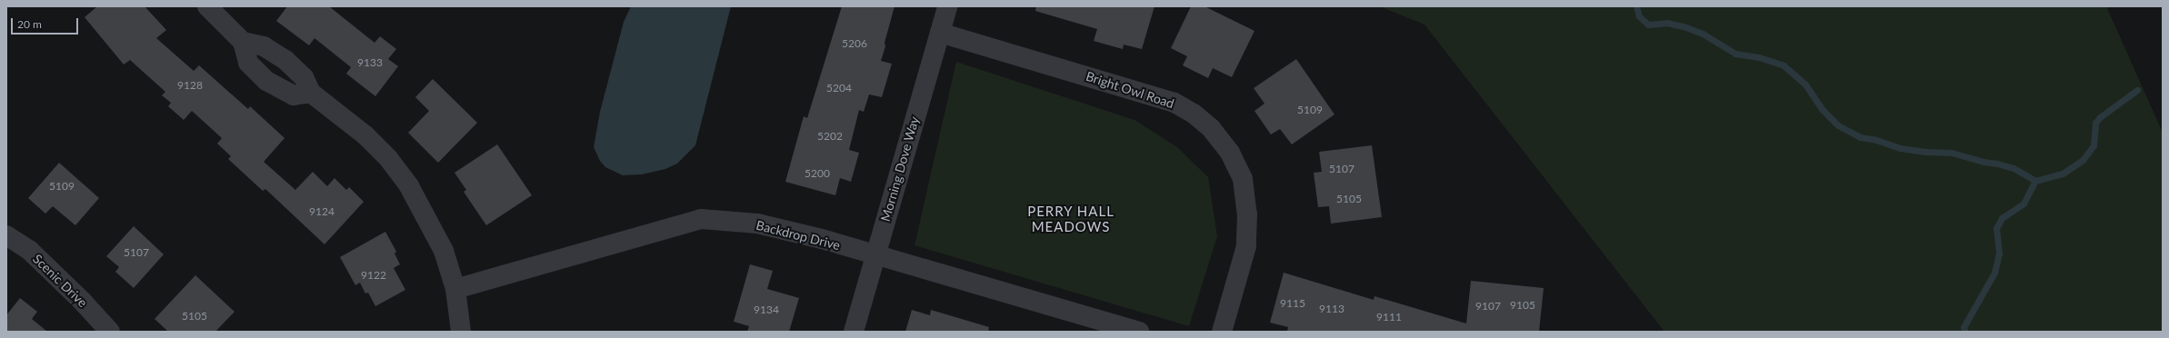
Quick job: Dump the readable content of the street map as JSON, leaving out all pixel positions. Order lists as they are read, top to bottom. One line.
{"streets":{"street":["Bright Owl Road","Morning Dove Way","Backdrop Drive","Scenic Drive"]},"crossings":[["Bright Owl Road","Morning Dove Way"],["Morning Dove Way","Backdrop Drive"]],"districts":["PERRY HALL MEADOWS"],"house_numbers":["5206","9133","9128","5204","5109","5202","5107","5200","5109","5105","9124","5107","9122","9115","9105","9107","9113","9134","5105","9111"],"scale_bar":"20 m"}
